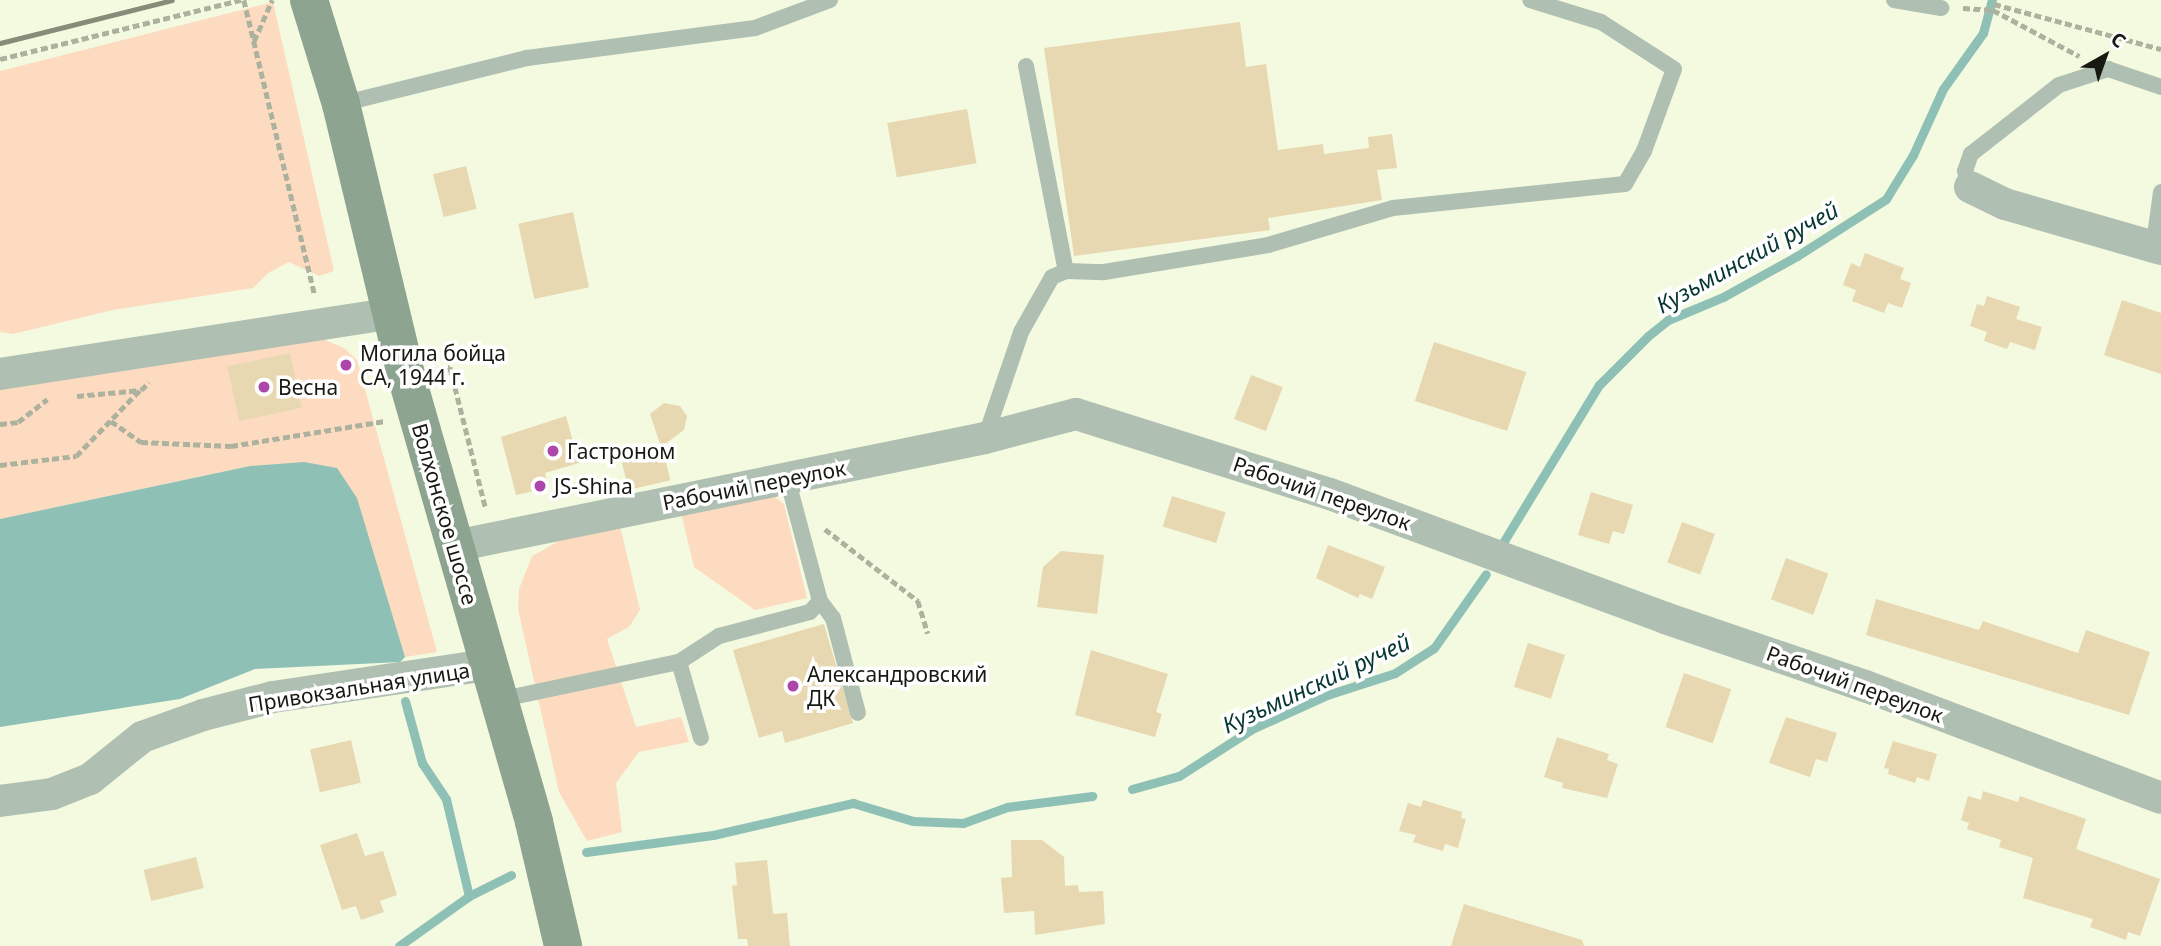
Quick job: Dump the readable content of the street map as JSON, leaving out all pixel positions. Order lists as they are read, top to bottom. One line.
{"streets":{"main road":["Волхонское шоссе"],"street":["Рабочий переулок","Привокзальная улица"]},"crossings":[["Рабочий переулок","Волхонское шоссе"],["Волхонское шоссе","Привокзальная улица"]],"water":["Кузьминский ручей"],"places":["Могила бойца СА, 1944 г.","Весна","Гастроном","JS-Shina","Александровский ДК"],"north":"top right"}
